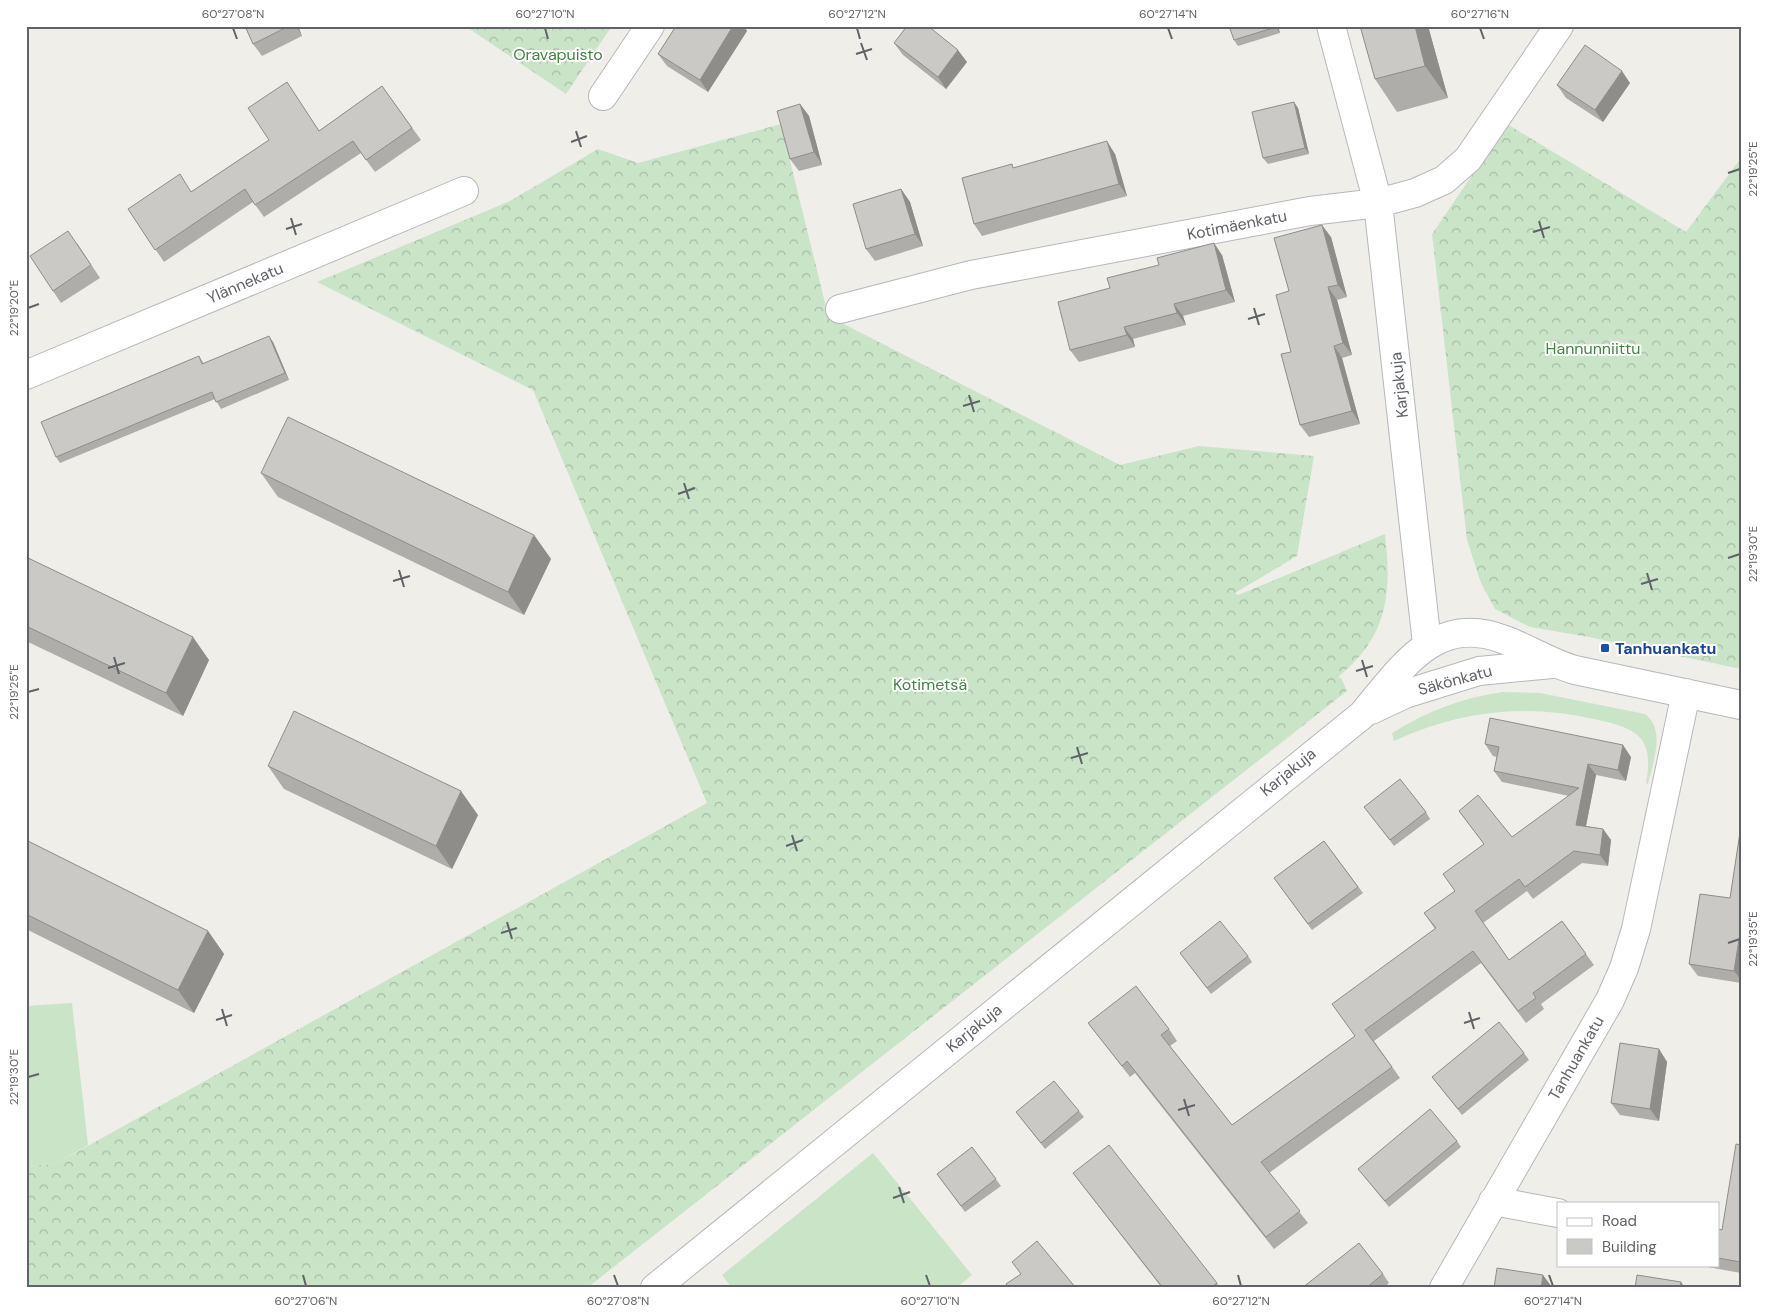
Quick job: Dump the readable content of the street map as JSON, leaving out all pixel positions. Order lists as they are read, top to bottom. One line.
{"streets":{"street":["Kotimäenkatu","Ylännekatu","Karjakuja","Säkönkatu","Tanhuankatu"]},"crossings":[["Kotimäenkatu","Karjakuja"],["Karjakuja","Säkönkatu"],["Säkönkatu","Tanhuankatu"]],"parks":["Oravapuisto","Hannunniittu","Kotimetsä"],"places":{"transit":["Tanhuankatu"]},"legend":["Road","Building"],"coordinates":["60°27'08\"N","60°27'10\"N","60°27'12\"N","60°27'14\"N","60°27'16\"N","22°19'25\"E","22°19'20\"E","22°19'30\"E","22°19'35\"E","60°27'06\"N"]}
